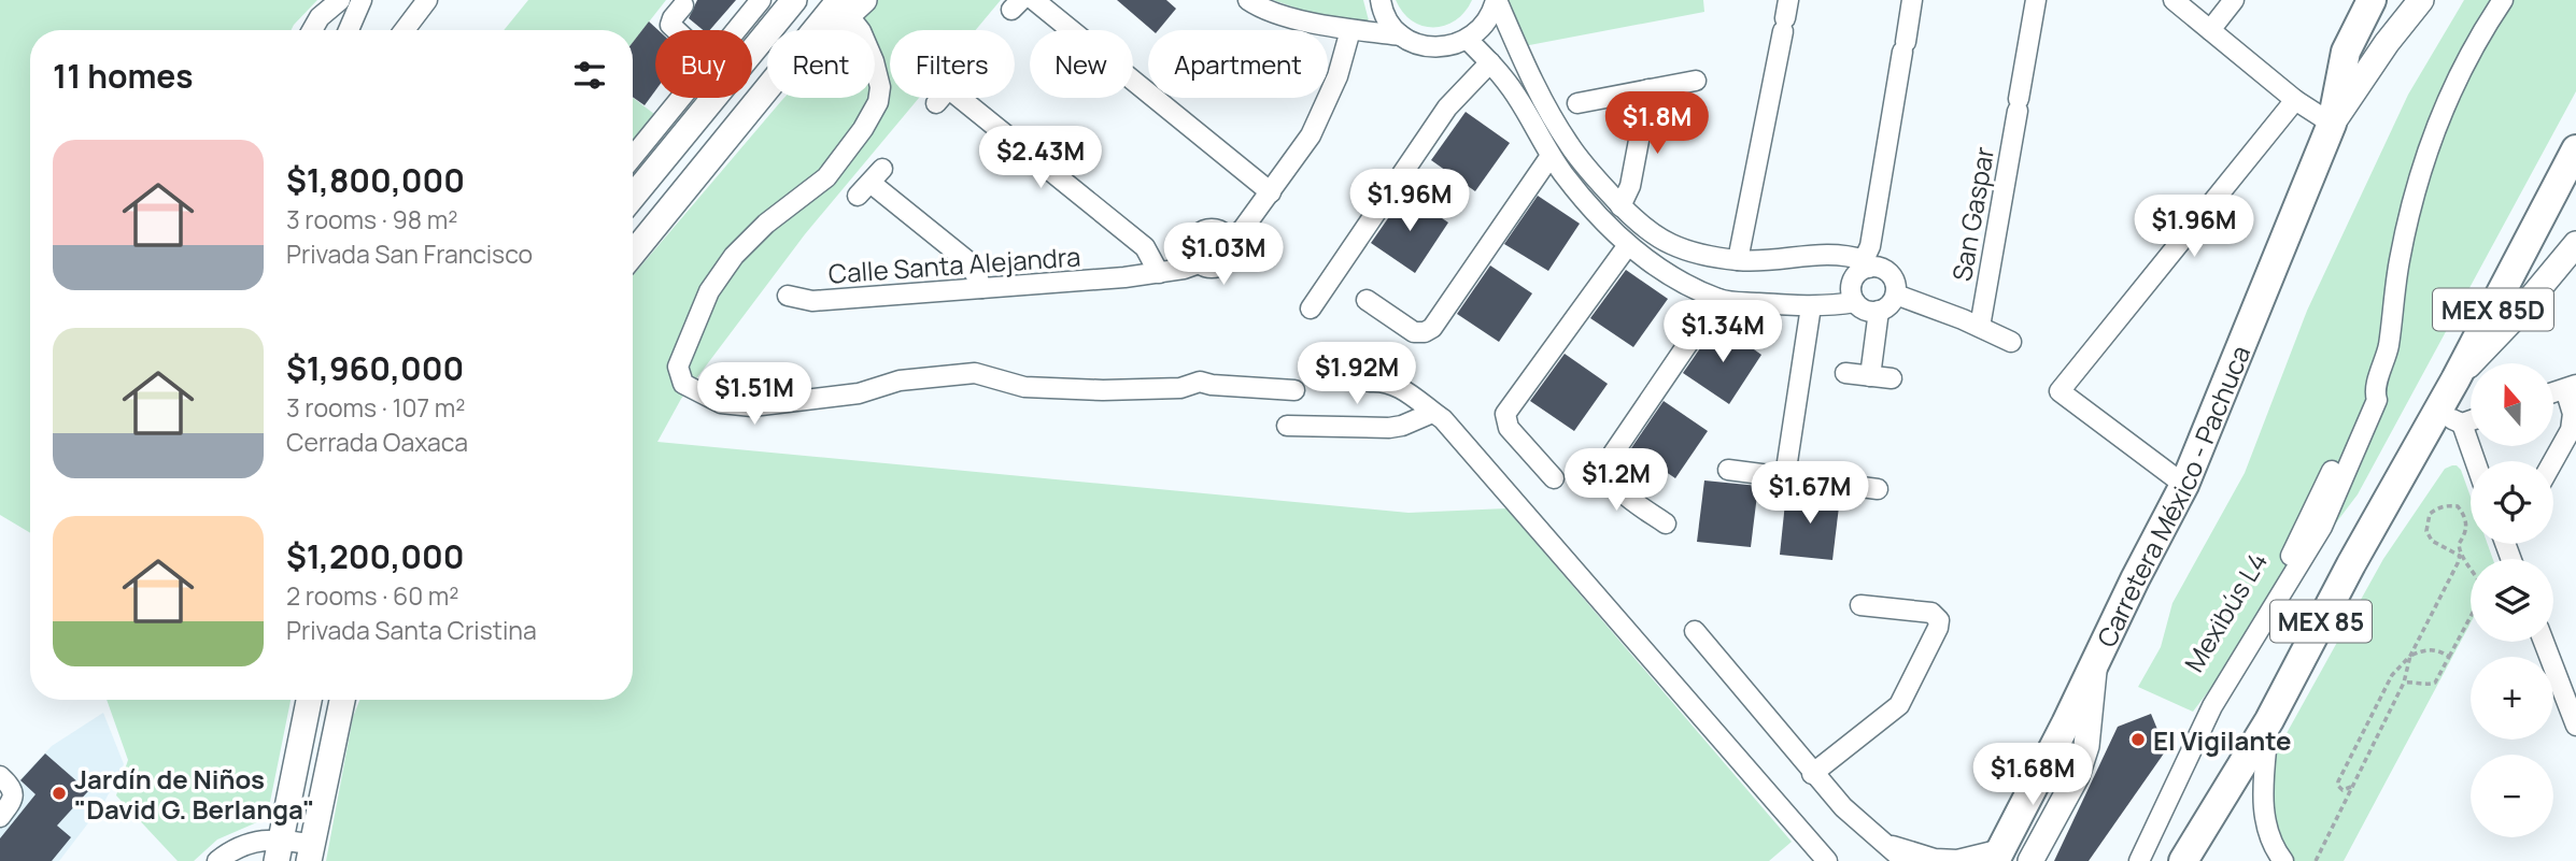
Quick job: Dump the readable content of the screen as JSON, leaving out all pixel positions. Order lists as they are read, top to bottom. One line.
{"streets":{"highway":["MEX 85D","Carretera México - Pachuca","MEX 85"],"street":["San Gaspar","Calle Santa Alejandra","Mexibús L4"]},"crossings":[["MEX 85D","MEX 85"]],"places":["El Vigilante","Jardín de Niños \"David G. Berlanga\""],"north":"top","page":{"chip":["Buy","Rent","Filters","New","Apartment"],"heading":"11 homes","price":["$1.8M","$2.43M","$1.96M","$1.96M","$1.03M","$1.34M","$1.92M","$1.51M","$1.2M","$1.67M","$1.68M"],"list":[{"name":"$1,800,000","note":"3 rooms · 98 m² · Privada San Francisco"},{"name":"$1,960,000","note":"3 rooms · 107 m² · Cerrada Oaxaca"},{"name":"$1,200,000","note":"2 rooms · 60 m² · Privada Santa Cristina"}],"map_buttons":["+","−"]}}
